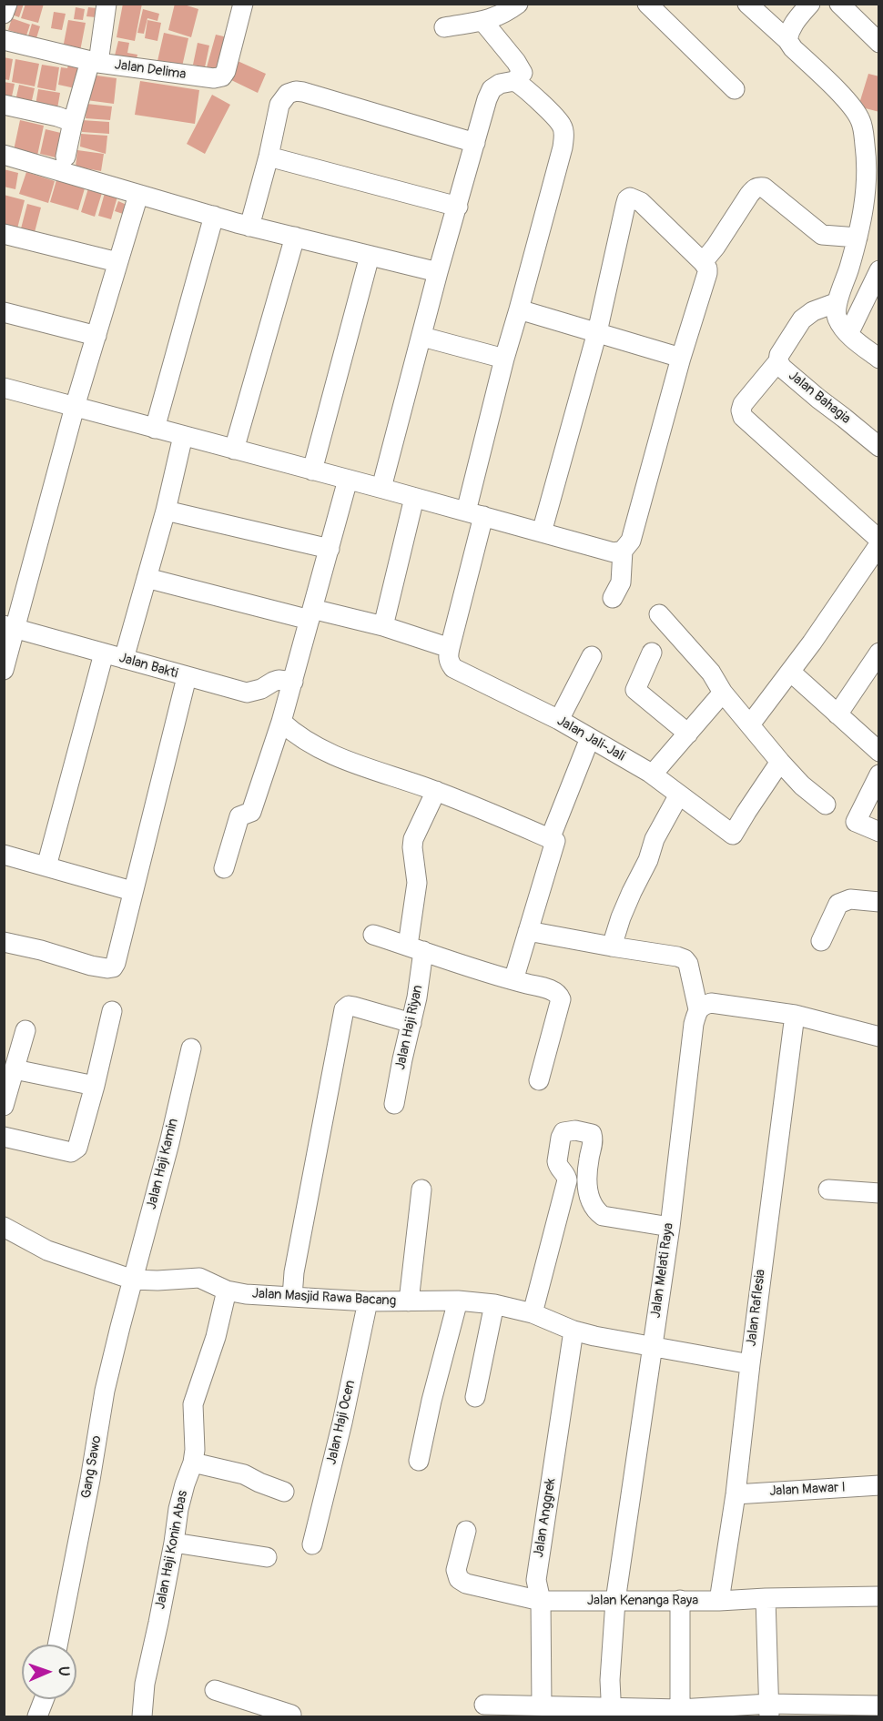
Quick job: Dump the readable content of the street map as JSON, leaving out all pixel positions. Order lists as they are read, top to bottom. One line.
{"streets":{"street":["Jalan Delima","Jalan Bahagia","Jalan Bakti","Jalan Jali-Jali","Jalan Haji Riyan","Jalan Haji Kamin","Jalan Melati Raya","Jalan Masjid Rawa Bacang","Jalan Raflesia","Jalan Haji Ocen","Gang Sawo","Jalan Mawar I","Jalan Anggrek","Jalan Haji Konin Abas","Jalan Kenanga Raya"]},"crossings":[["Jalan Haji Kamin","Jalan Masjid Rawa Bacang"],["Jalan Haji Kamin","Gang Sawo"],["Jalan Melati Raya","Jalan Masjid Rawa Bacang"],["Jalan Melati Raya","Jalan Kenanga Raya"],["Jalan Masjid Rawa Bacang","Jalan Raflesia"],["Jalan Masjid Rawa Bacang","Jalan Haji Ocen"],["Jalan Masjid Rawa Bacang","Gang Sawo"],["Jalan Masjid Rawa Bacang","Jalan Anggrek"],["Jalan Masjid Rawa Bacang","Jalan Haji Konin Abas"],["Jalan Raflesia","Jalan Mawar I"],["Jalan Raflesia","Jalan Kenanga Raya"],["Jalan Anggrek","Jalan Kenanga Raya"]],"north":"right"}
